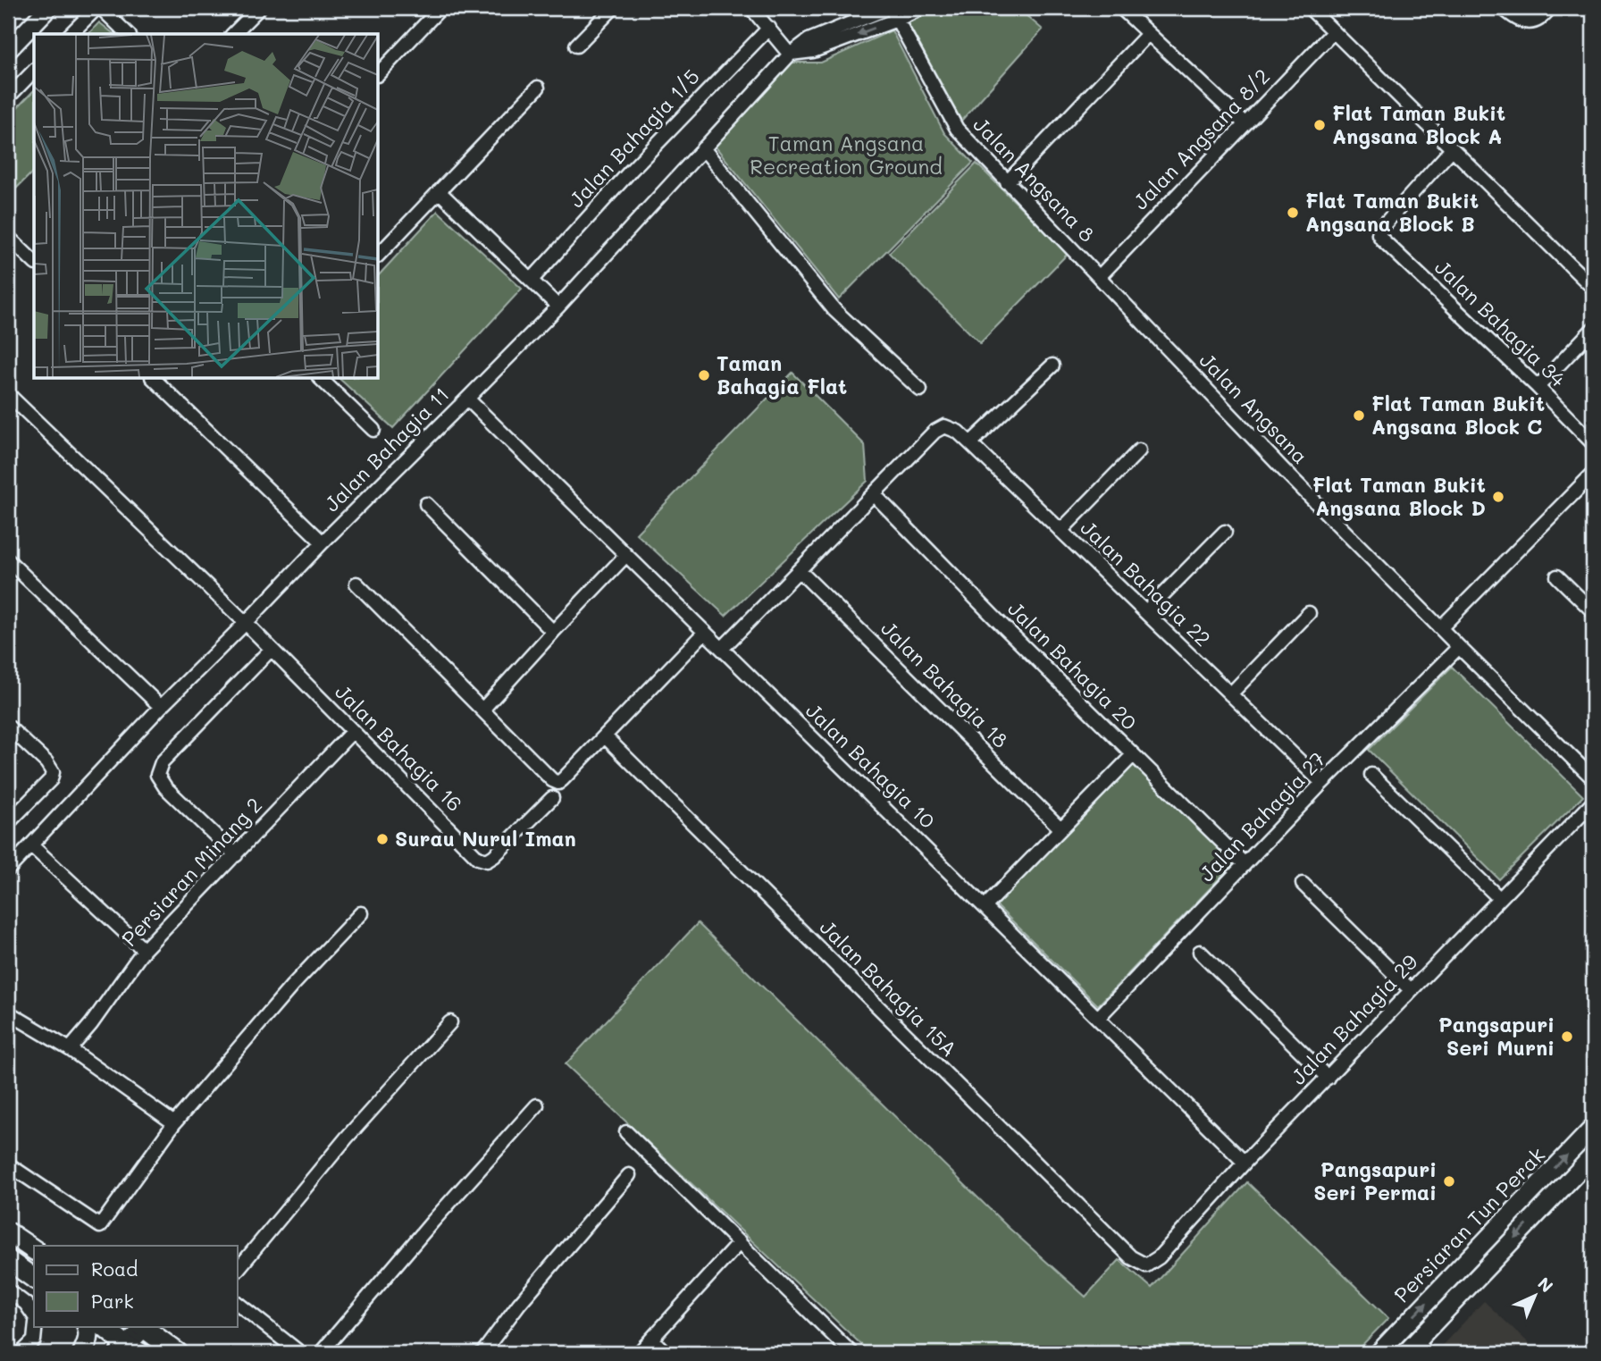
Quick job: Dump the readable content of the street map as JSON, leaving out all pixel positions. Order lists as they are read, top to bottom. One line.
{"streets":{"street":["Jalan Bahagia 1/5","Jalan Angsana 8/2","Jalan Angsana 8","Jalan Bahagia 34","Jalan Angsana","Jalan Bahagia 11","Jalan Bahagia 22","Jalan Bahagia 20","Jalan Bahagia 18","Jalan Bahagia 16","Jalan Bahagia 10","Jalan Bahagia 27","Persiaran Minang 2","Jalan Bahagia 15A","Jalan Bahagia 29","Persiaran Tun Perak"]},"crossings":[["Jalan Angsana 8/2","Jalan Angsana 8"],["Jalan Angsana 8/2","Jalan Angsana"],["Jalan Angsana 8","Jalan Angsana"],["Jalan Angsana","Jalan Bahagia 27"],["Jalan Bahagia 11","Jalan Bahagia 16"],["Jalan Bahagia 11","Jalan Bahagia 10"],["Jalan Bahagia 22","Jalan Bahagia 20"],["Jalan Bahagia 22","Jalan Bahagia 27"],["Jalan Bahagia 20","Jalan Bahagia 27"],["Jalan Bahagia 16","Persiaran Minang 2"],["Jalan Bahagia 10","Jalan Bahagia 27"],["Jalan Bahagia 10","Jalan Bahagia 29"],["Jalan Bahagia 15A","Jalan Bahagia 29"]],"parks":["Taman Angsana Recreation Ground"],"places":["Flat Taman Bukit Angsana Block A","Flat Taman Bukit Angsana Block B","Taman Bahagia Flat","Flat Taman Bukit Angsana Block C","Flat Taman Bukit Angsana Block D","Surau Nurul Iman","Pangsapuri Seri Murni","Pangsapuri Seri Permai"],"legend":["Road","Park"],"north":"top right"}
